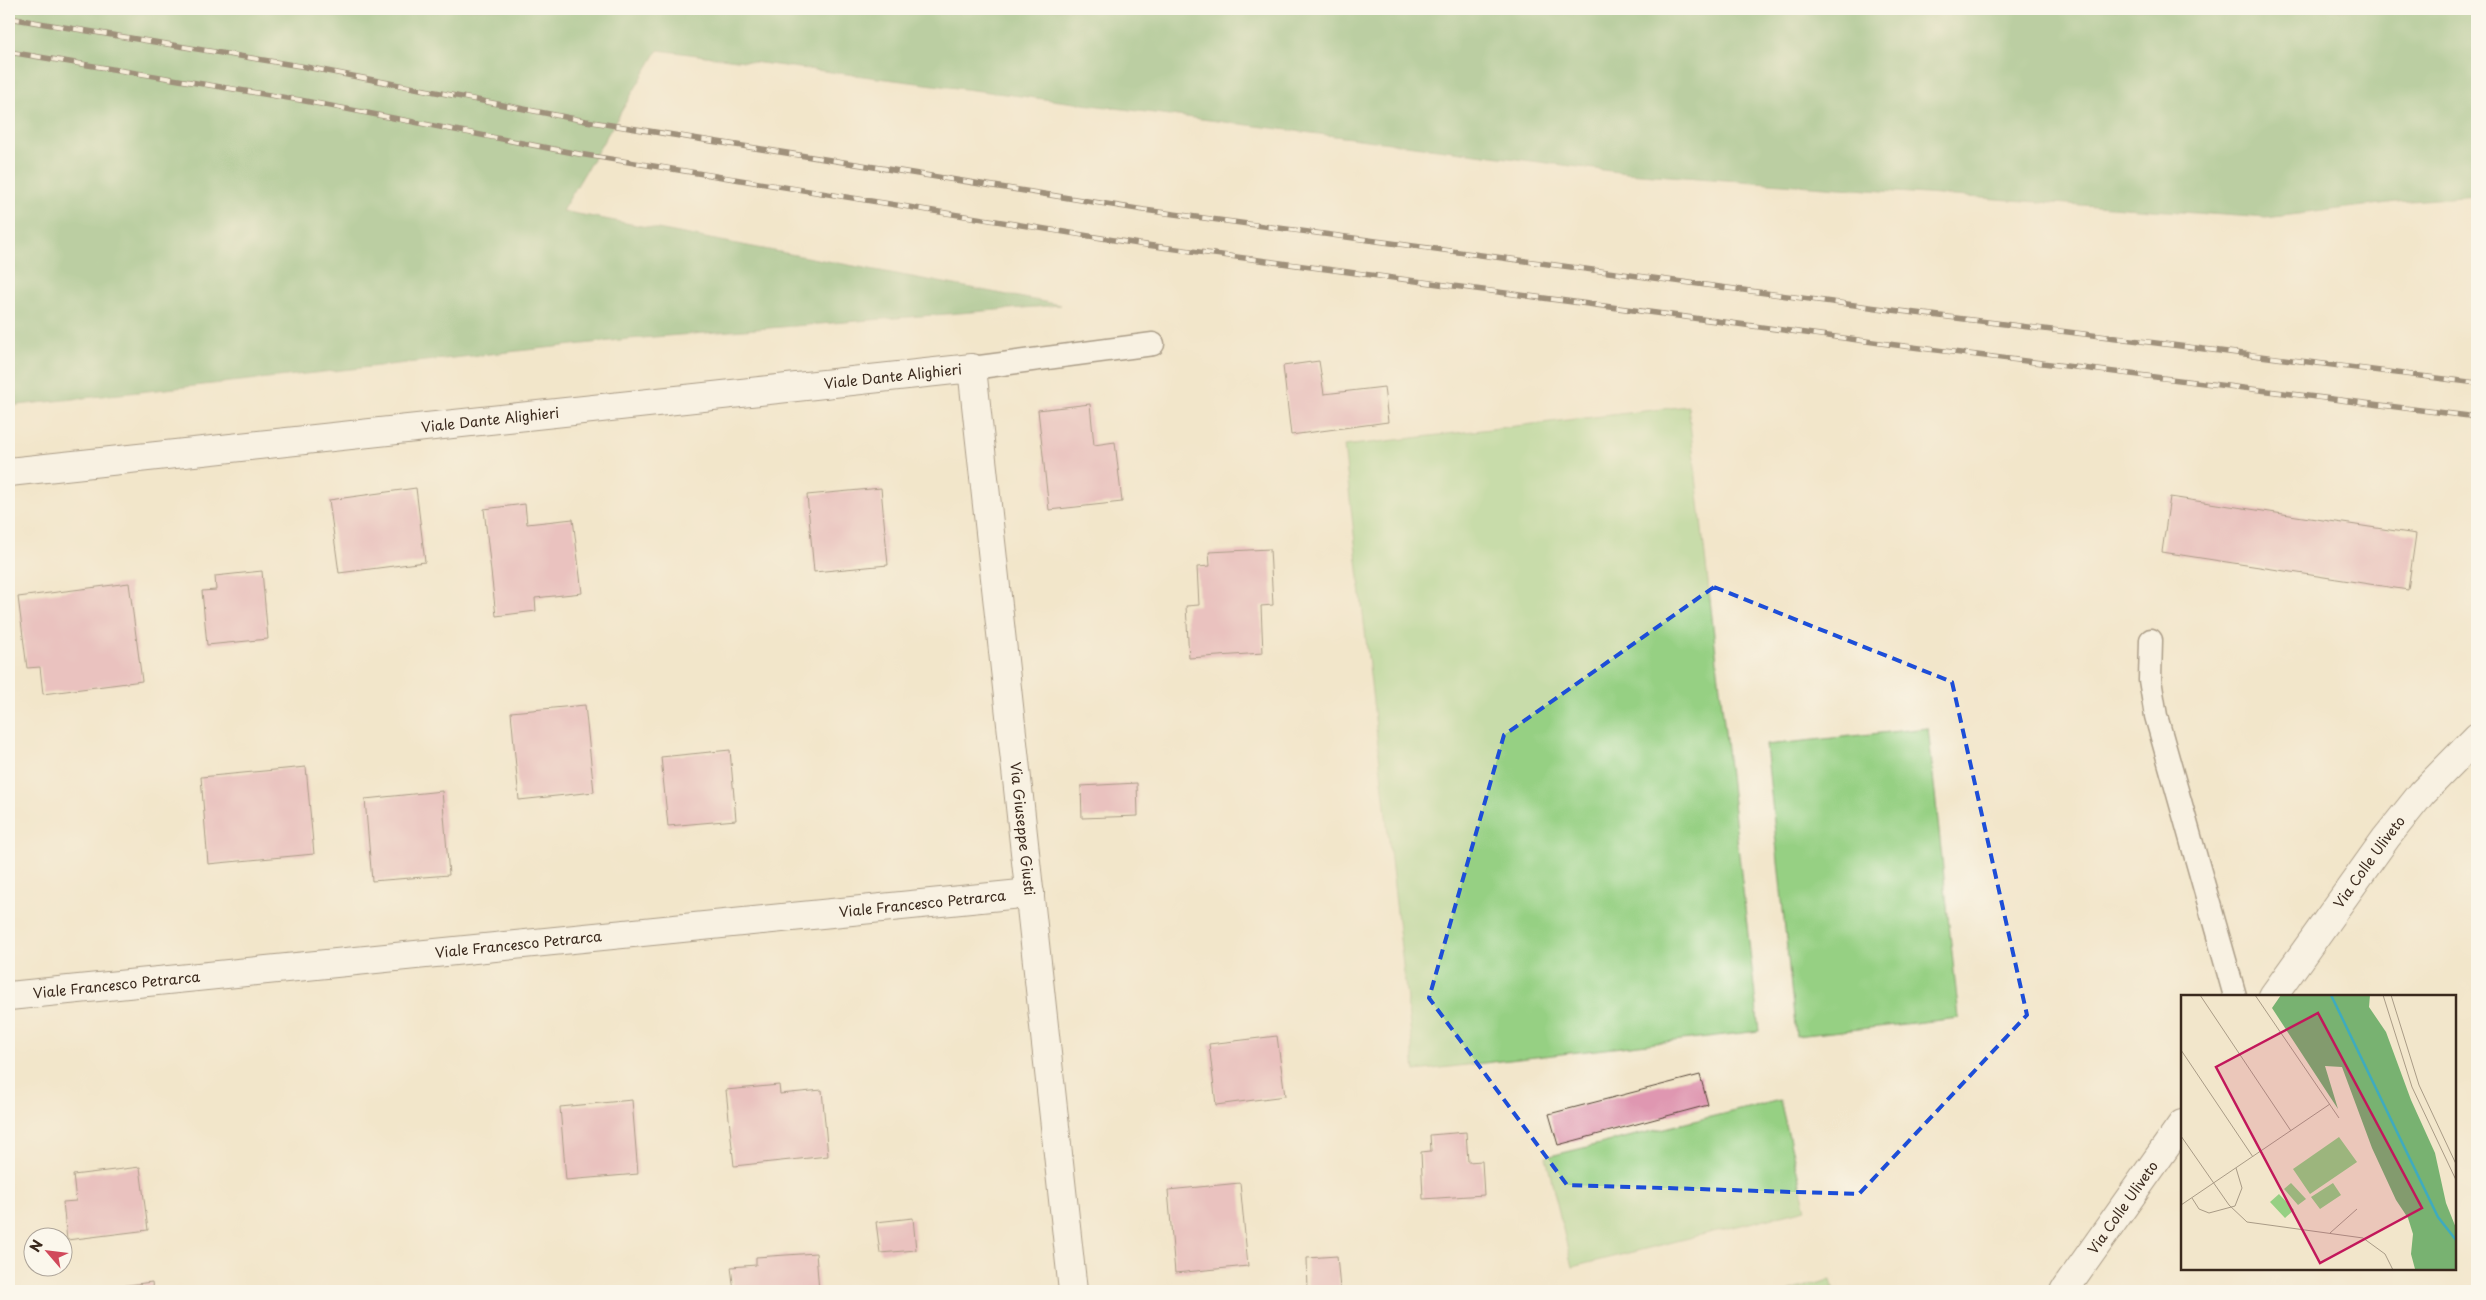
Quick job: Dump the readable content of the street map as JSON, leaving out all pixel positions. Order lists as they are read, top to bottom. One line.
{"streets":{"street":["Viale Dante Alighieri","Via Giuseppe Giusti","Via Colle Uliveto","Viale Francesco Petrarca"]},"crossings":[["Viale Dante Alighieri","Via Giuseppe Giusti"],["Via Giuseppe Giusti","Viale Francesco Petrarca"]],"north":"top left"}
